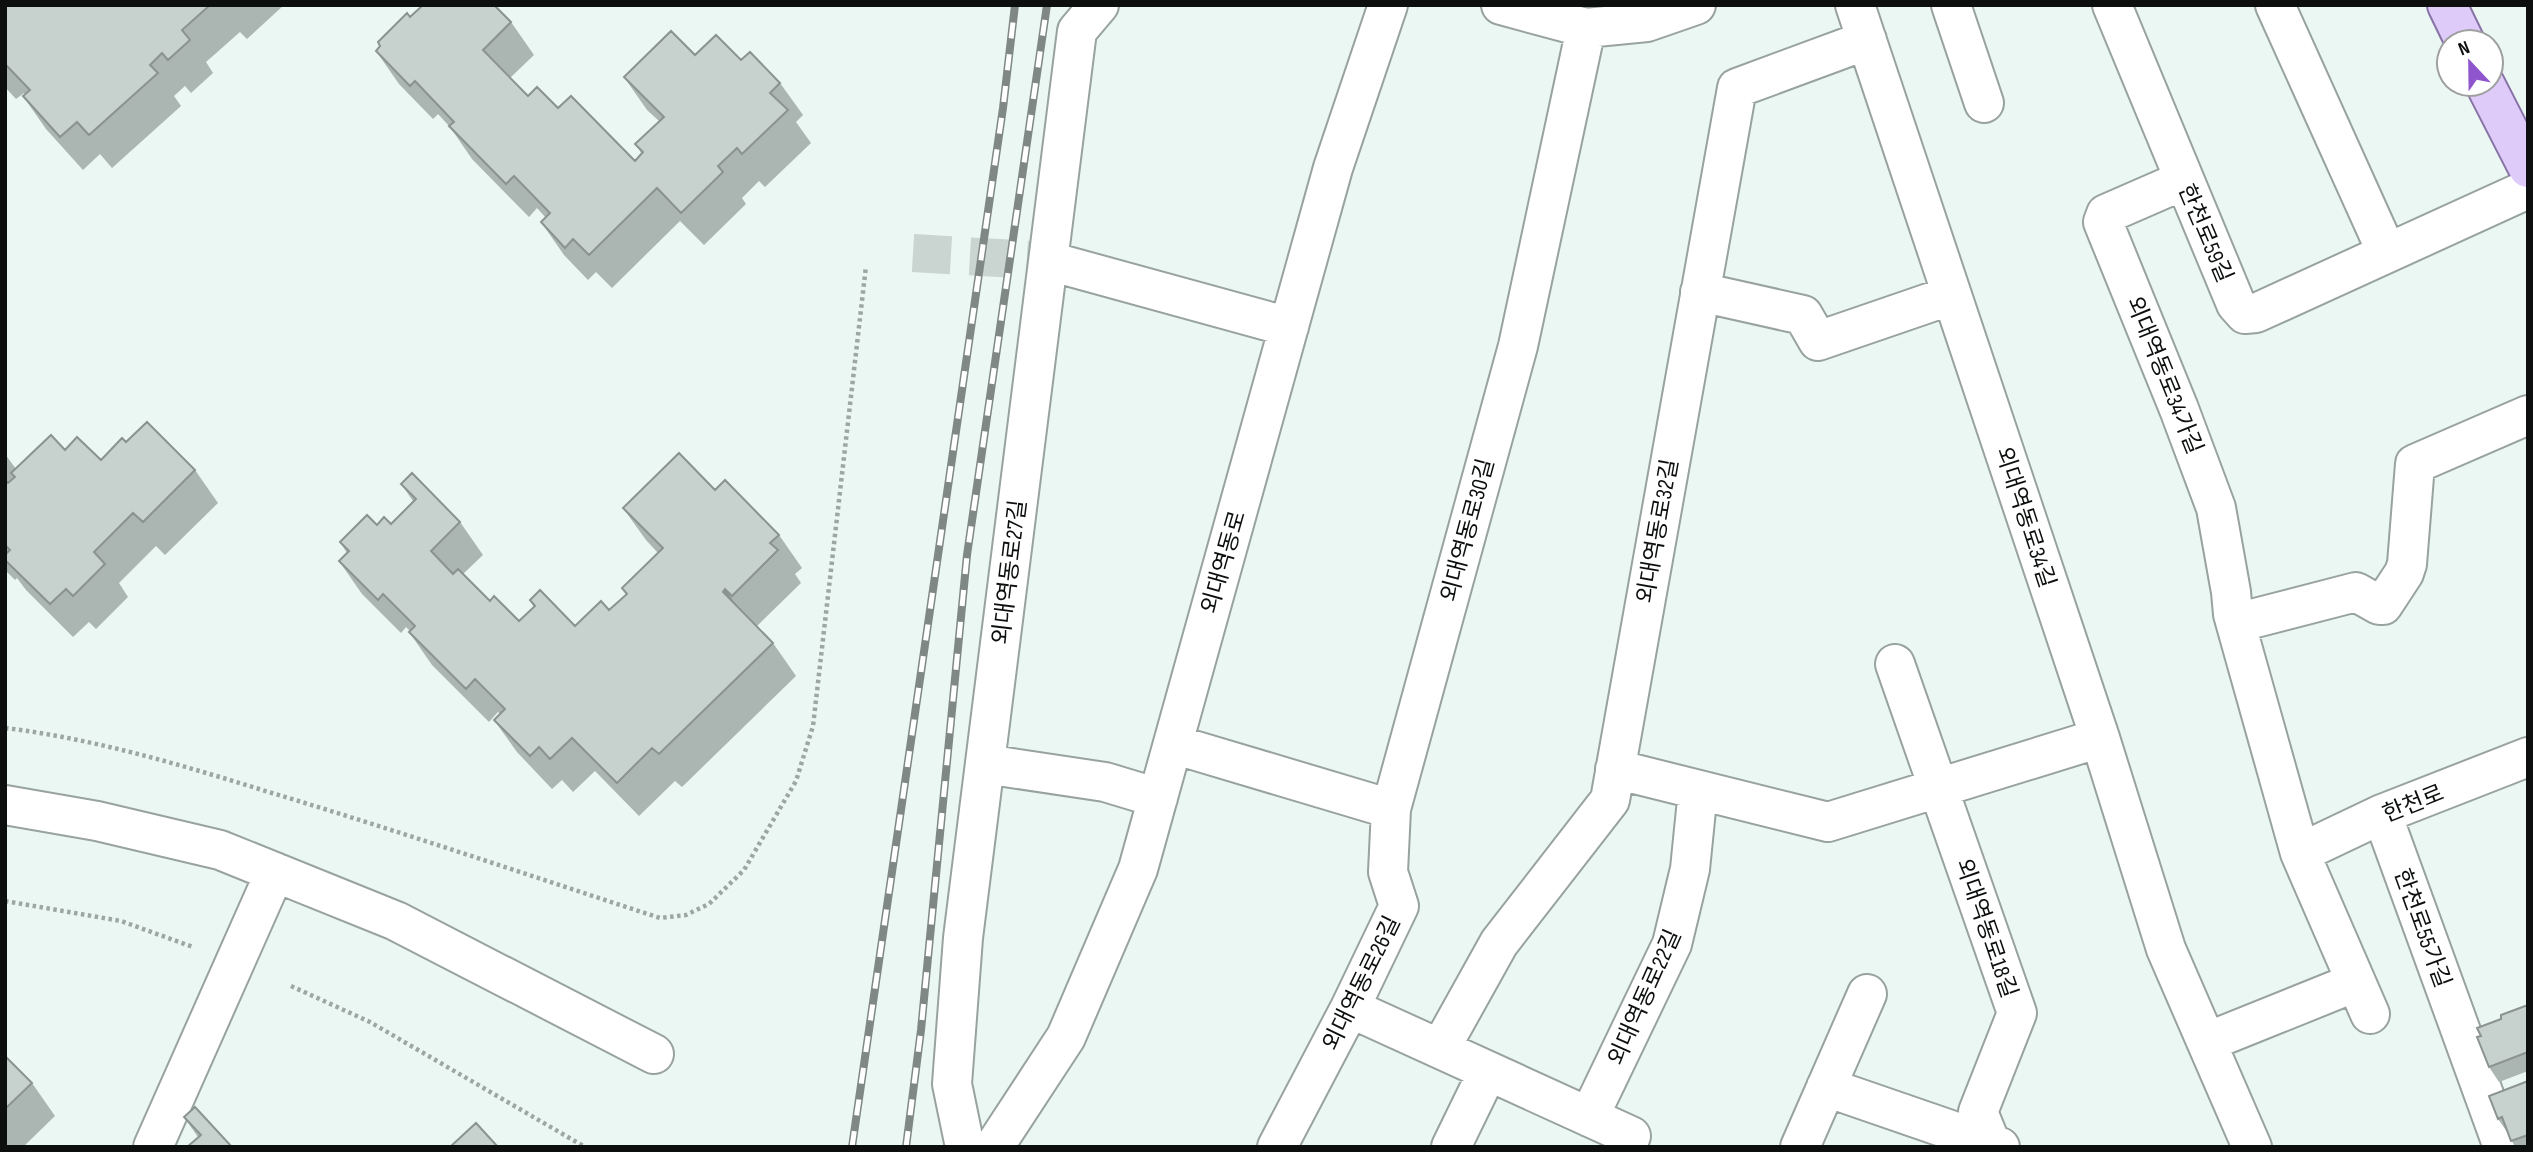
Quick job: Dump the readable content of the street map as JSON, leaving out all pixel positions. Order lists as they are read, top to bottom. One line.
{"streets":{"street":["한천로59길","외대역동로34가길","외대역동로34길","외대역동로30길","외대역동로32길","외대역동로","외대역동로27길","한천로","외대역동로18길","한천로55가길","외대역동로26길","외대역동로22길"]},"crossings":[["한천로59길","외대역동로34가길"],["외대역동로34가길","외대역동로34길"],["외대역동로34가길","한천로"],["외대역동로34길","외대역동로32길"],["외대역동로30길","외대역동로26길"],["한천로","한천로55가길"]],"north":"top"}
